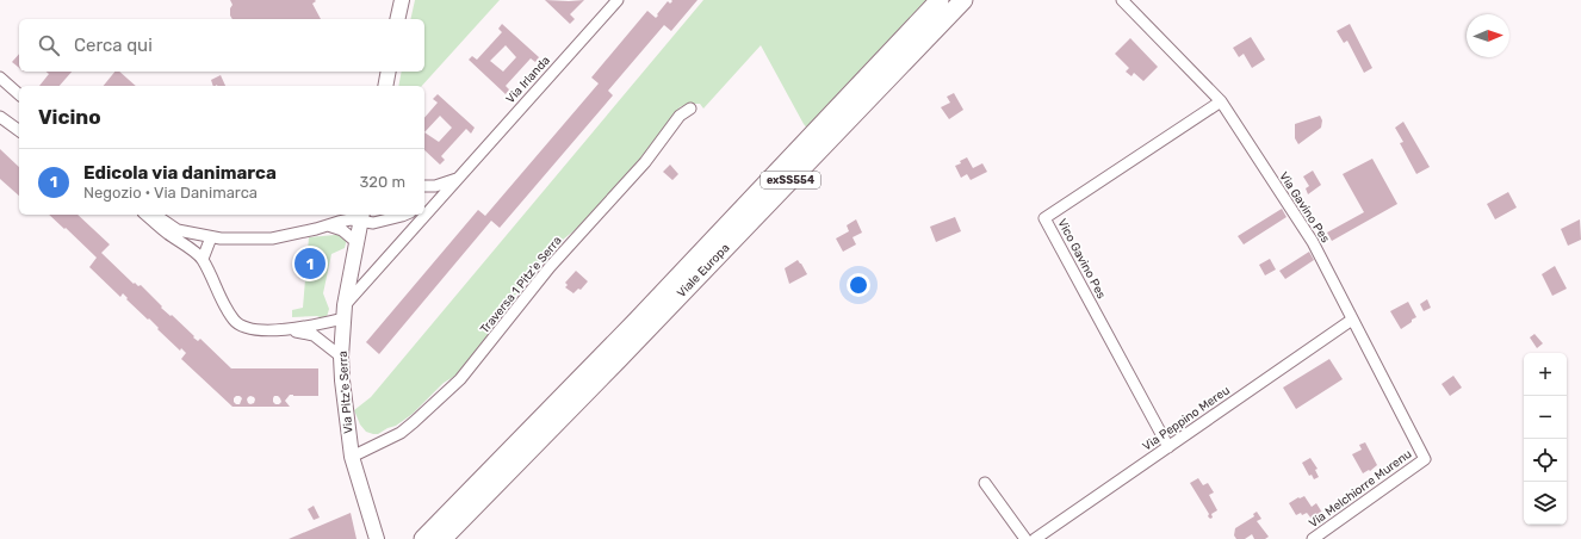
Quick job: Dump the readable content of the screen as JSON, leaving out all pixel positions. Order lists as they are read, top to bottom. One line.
{"streets":{"main road":["exSS554","Viale Europa"],"street":["Via Irlanda","Via Gavino Pes","Vico Gavino Pes","Traversa 1 Pitz'e Serra","Via Pitz'e Serra","Via Peppino Mereu","Via Melchiorre Murenu"]},"crossings":[["Via Irlanda","Via Pitz'e Serra"],["Via Gavino Pes","Vico Gavino Pes"],["Via Gavino Pes","Via Peppino Mereu"],["Via Gavino Pes","Via Melchiorre Murenu"],["Vico Gavino Pes","Via Peppino Mereu"],["Traversa 1 Pitz'e Serra","Via Pitz'e Serra"]],"north":"right","page":{"search":"Cerca qui","heading":"Vicino","list":[{"mark":"1","name":"Edicola via danimarca","note":"Negozio · Via Danimarca","value":"320 m"}],"pins":"1","map_buttons":["+","−"]}}
